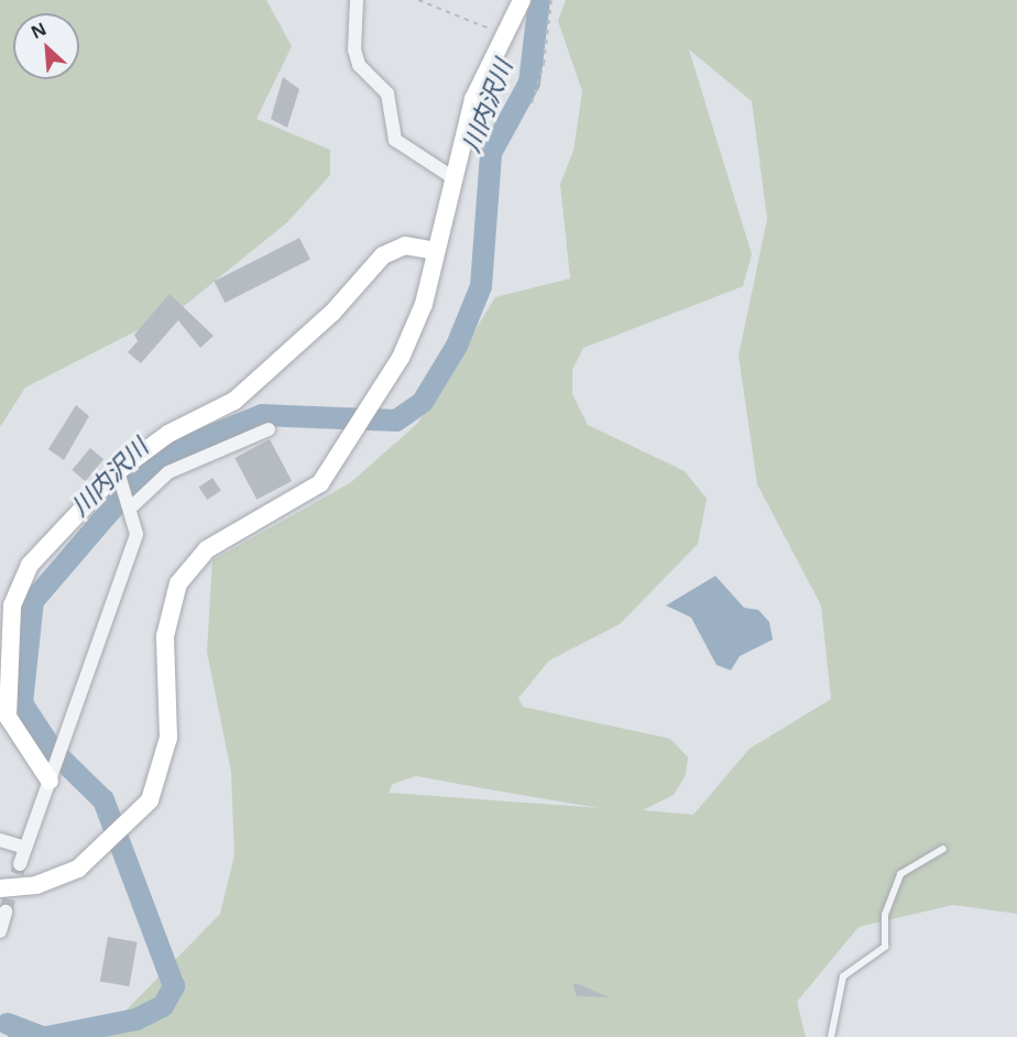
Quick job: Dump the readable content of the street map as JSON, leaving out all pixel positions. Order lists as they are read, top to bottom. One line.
{"water":["川内沢川"],"north":"top left"}
